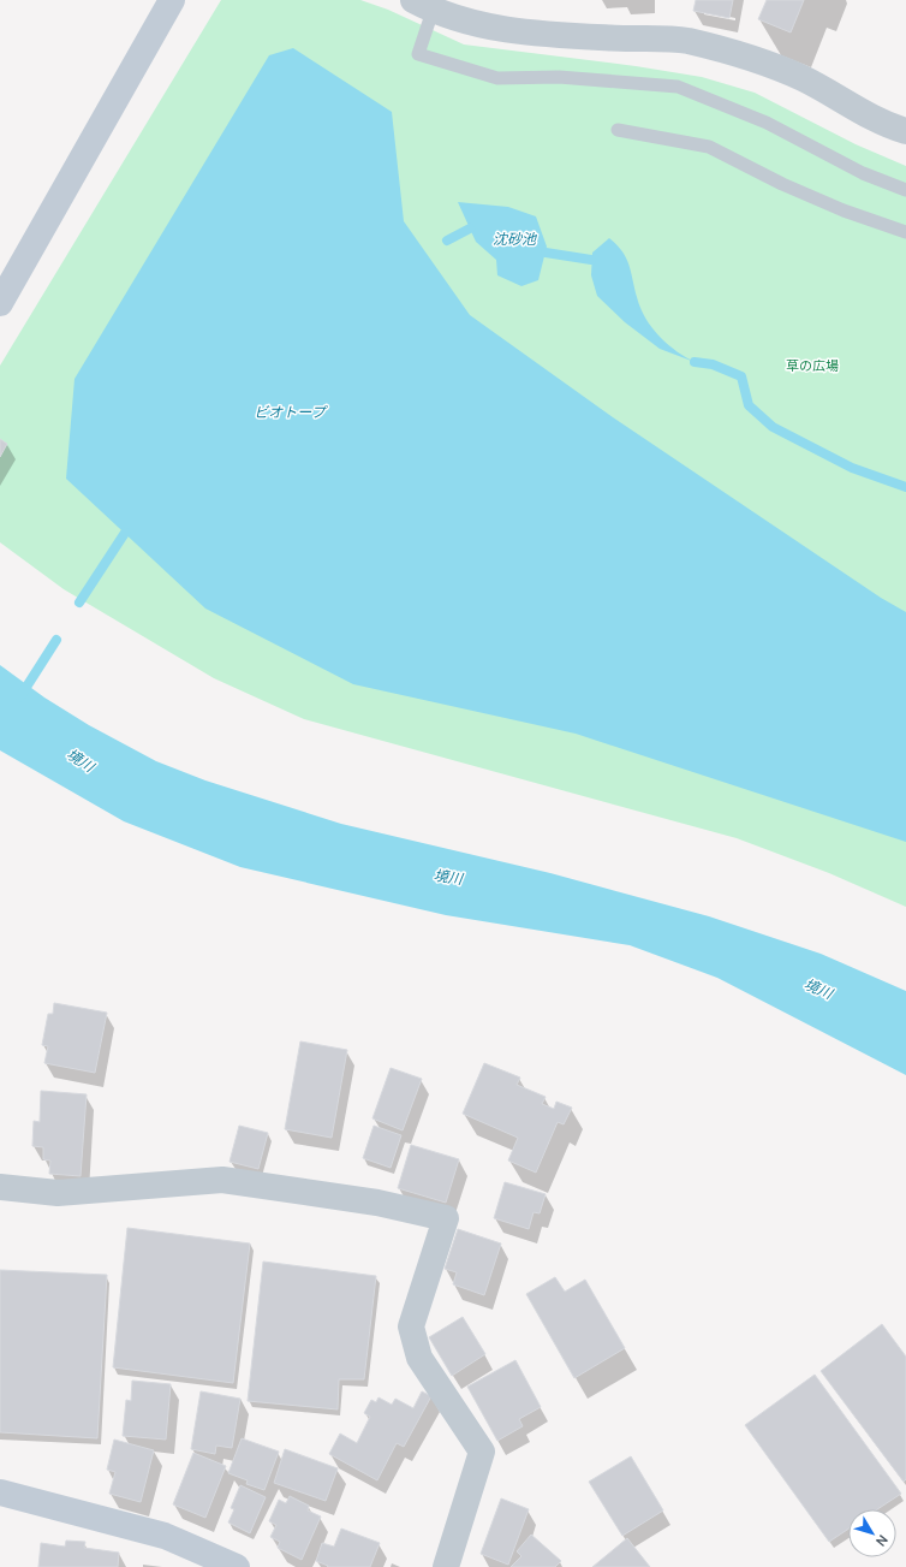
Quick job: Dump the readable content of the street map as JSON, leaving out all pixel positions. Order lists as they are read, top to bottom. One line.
{"water":["沈砂池","ビオトープ","境川"],"parks":["草の広場"],"north":"bottom right"}
